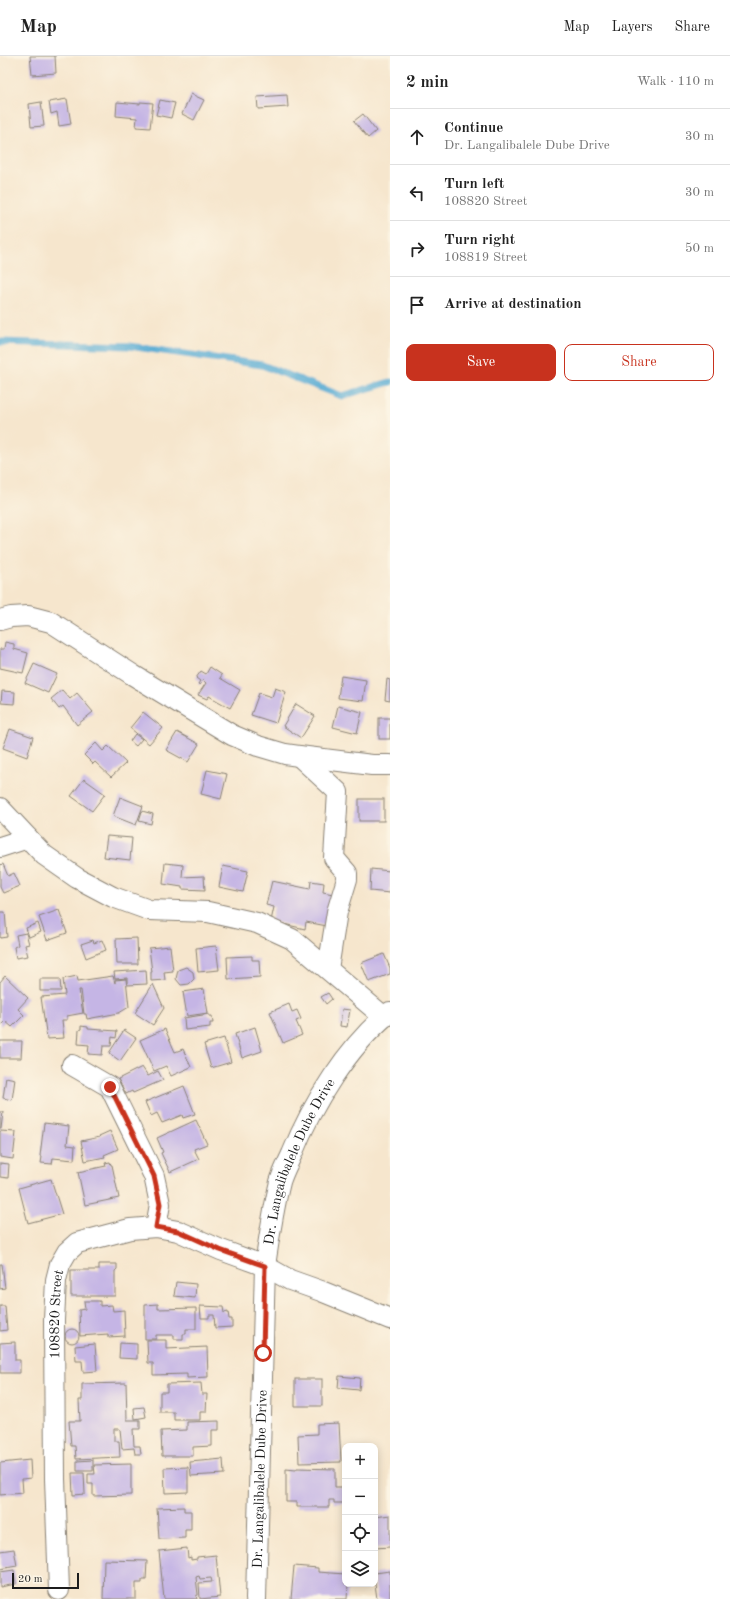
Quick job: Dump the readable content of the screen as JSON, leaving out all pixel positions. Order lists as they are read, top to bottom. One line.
{"streets":{"street":["Dr. Langalibalele Dube Drive","108820 Street"]},"crossings":[["Dr. Langalibalele Dube Drive","108820 Street"]],"scale_bar":"20 m","page":{"header":"Map","nav":["Map","Layers","Share"],"heading":["2 min","Walk · 110 m"],"list":[["Continue","Dr. Langalibalele Dube Drive","30 m"],["Turn left","108820 Street","30 m"],["Turn right","108819 Street","50 m"],"Arrive at destination"],"buttons":["Save","Share"],"map_buttons":["+","−"],"scale":"20 m"}}
